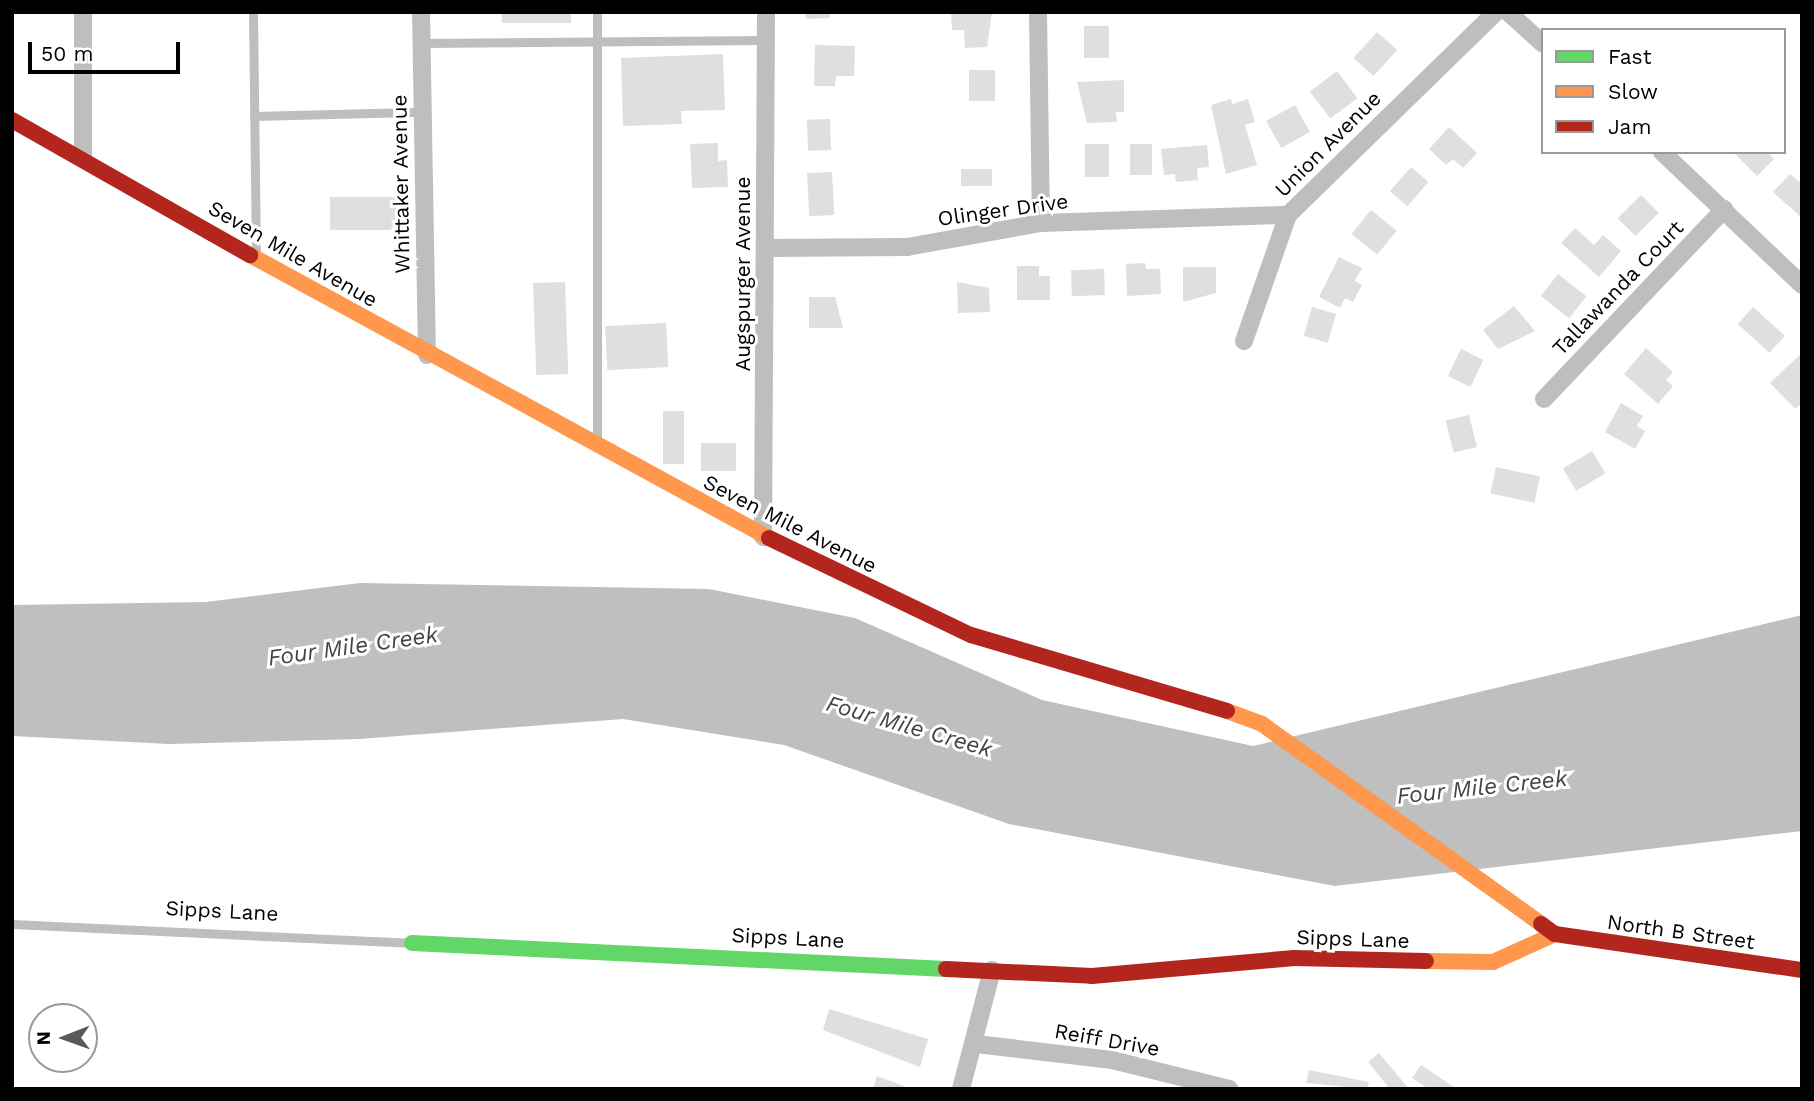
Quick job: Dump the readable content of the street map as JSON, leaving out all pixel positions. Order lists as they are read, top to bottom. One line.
{"streets":{"main road":["Seven Mile Avenue","Sipps Lane","North B Street"],"street":["Union Avenue","Whittaker Avenue","Olinger Drive","Augspurger Avenue","Tallawanda Court","Reiff Drive"]},"crossings":[["Union Avenue","Olinger Drive"],["Whittaker Avenue","Seven Mile Avenue"],["Olinger Drive","Augspurger Avenue"],["Seven Mile Avenue","Augspurger Avenue"],["Seven Mile Avenue","Sipps Lane"],["Seven Mile Avenue","North B Street"],["Sipps Lane","North B Street"]],"water":["Four Mile Creek"],"legend":["Fast","Slow","Jam"],"scale_bar":"50 m","north":"left"}
